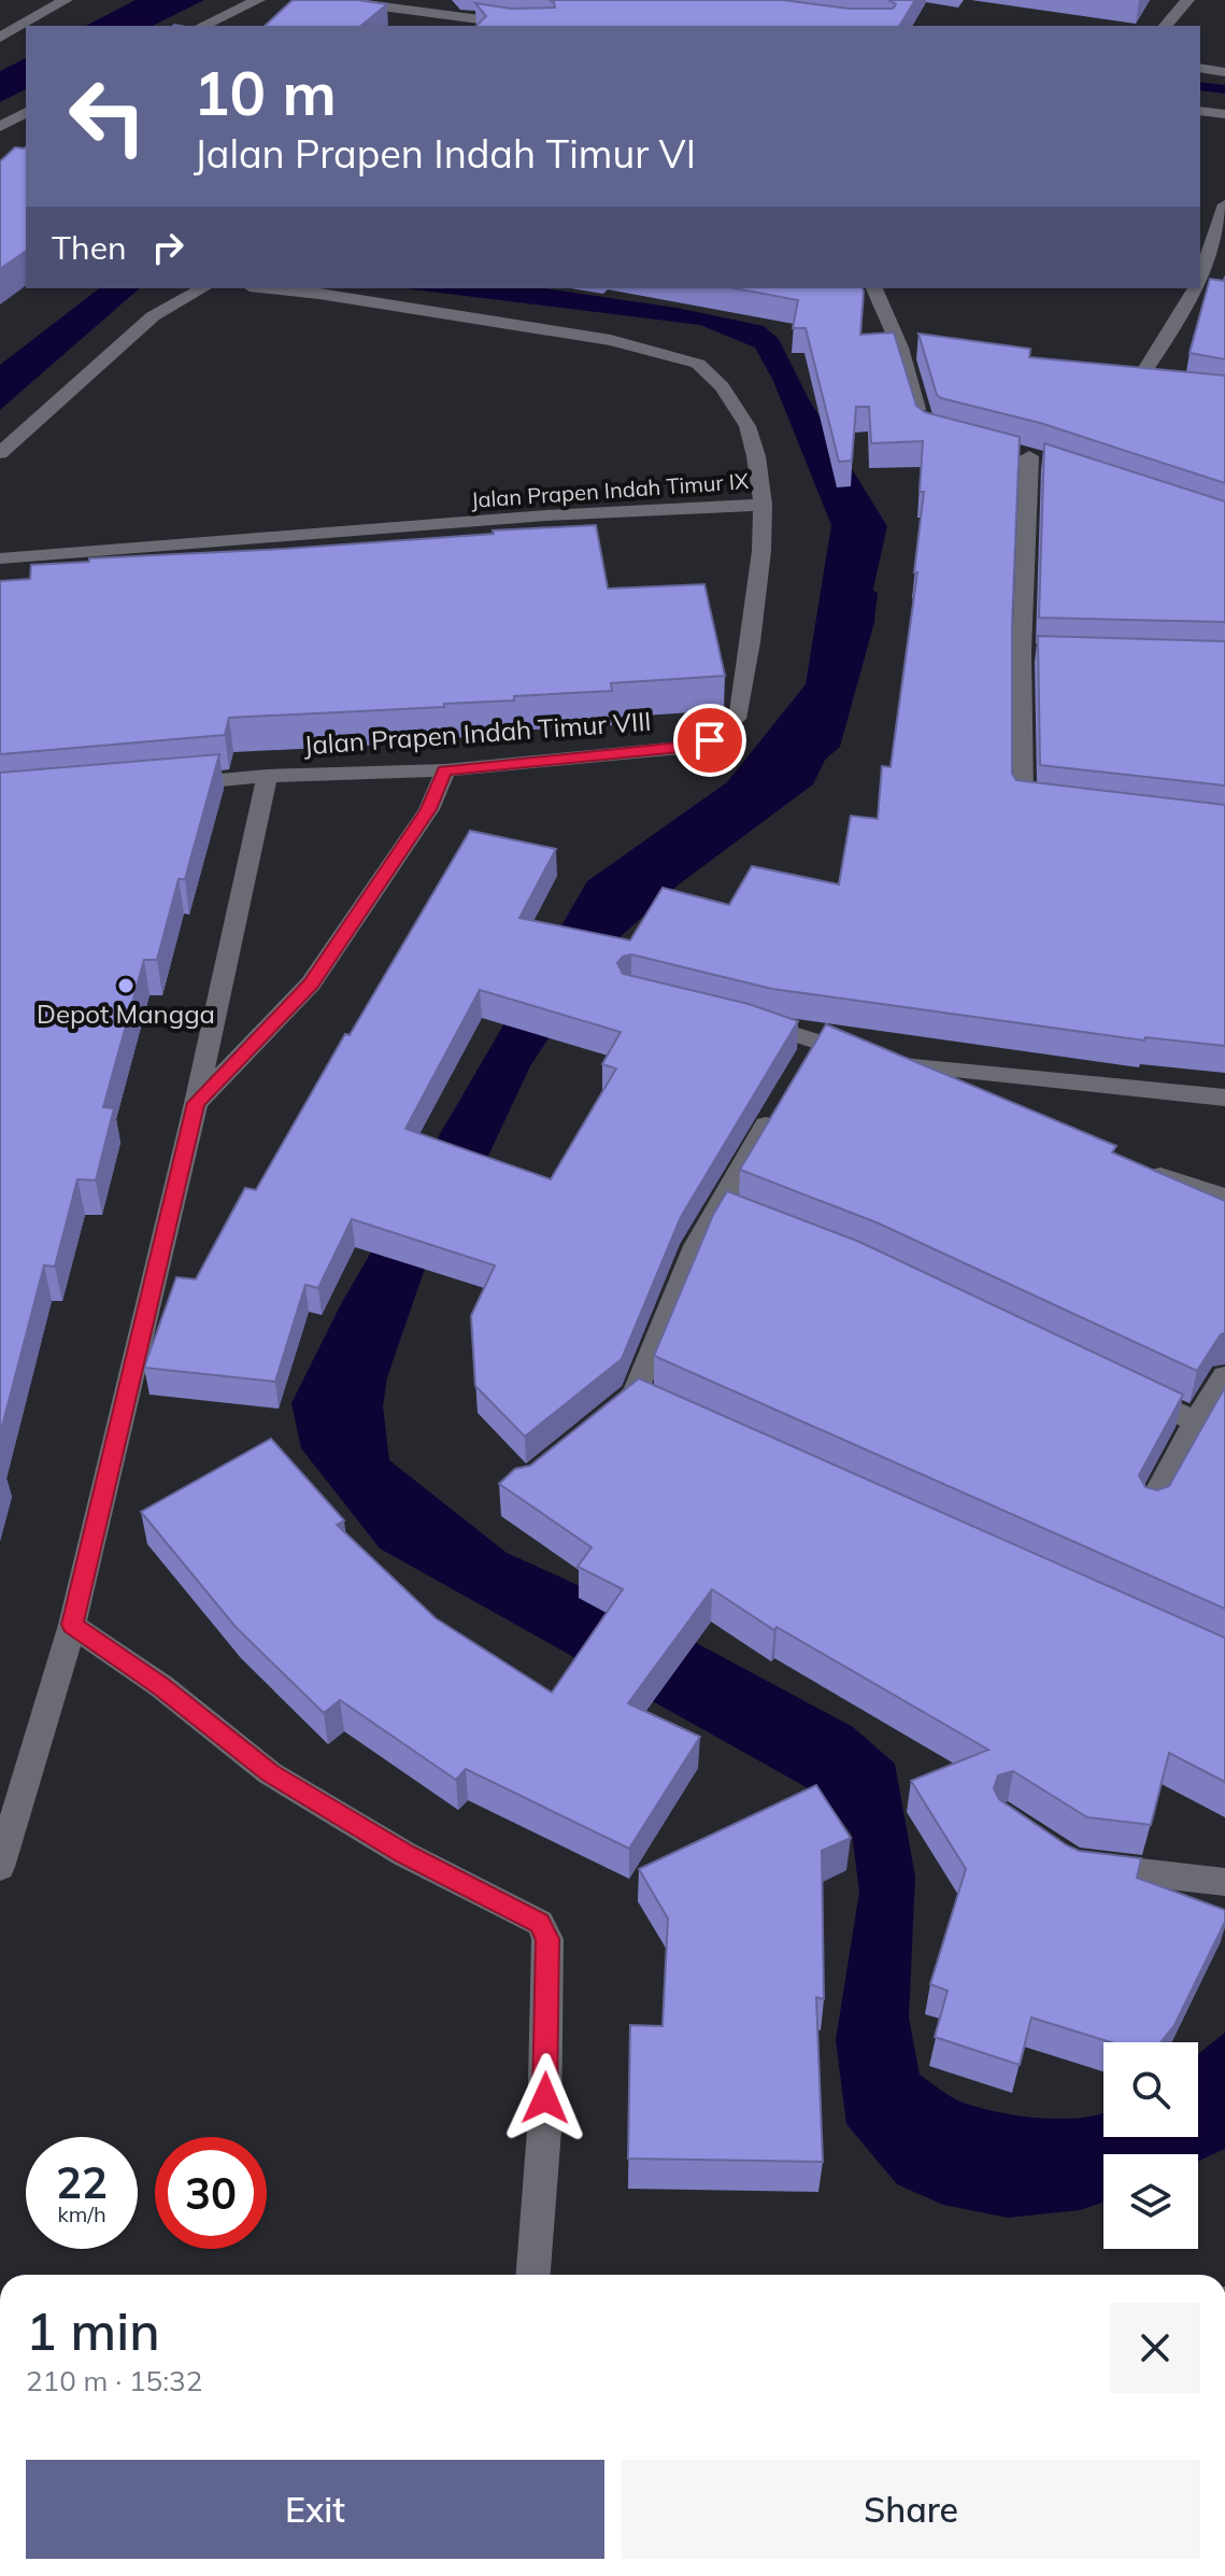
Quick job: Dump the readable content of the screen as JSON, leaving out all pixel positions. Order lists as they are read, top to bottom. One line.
{"streets":{"street":["Jalan Prapen Indah Timur IX","Jalan Prapen Indah Timur VIII"]},"crossings":[["Jalan Prapen Indah Timur IX","Jalan Prapen Indah Timur VIII"]],"places":["Depot Mangga"],"page":{"turn":["10 m","Jalan Prapen Indah Timur VI"],"then":"Then","speed":"22 km/h","limit":"30","heading":["1 min","210 m · 15:32"],"buttons":["Exit","Share"]}}
